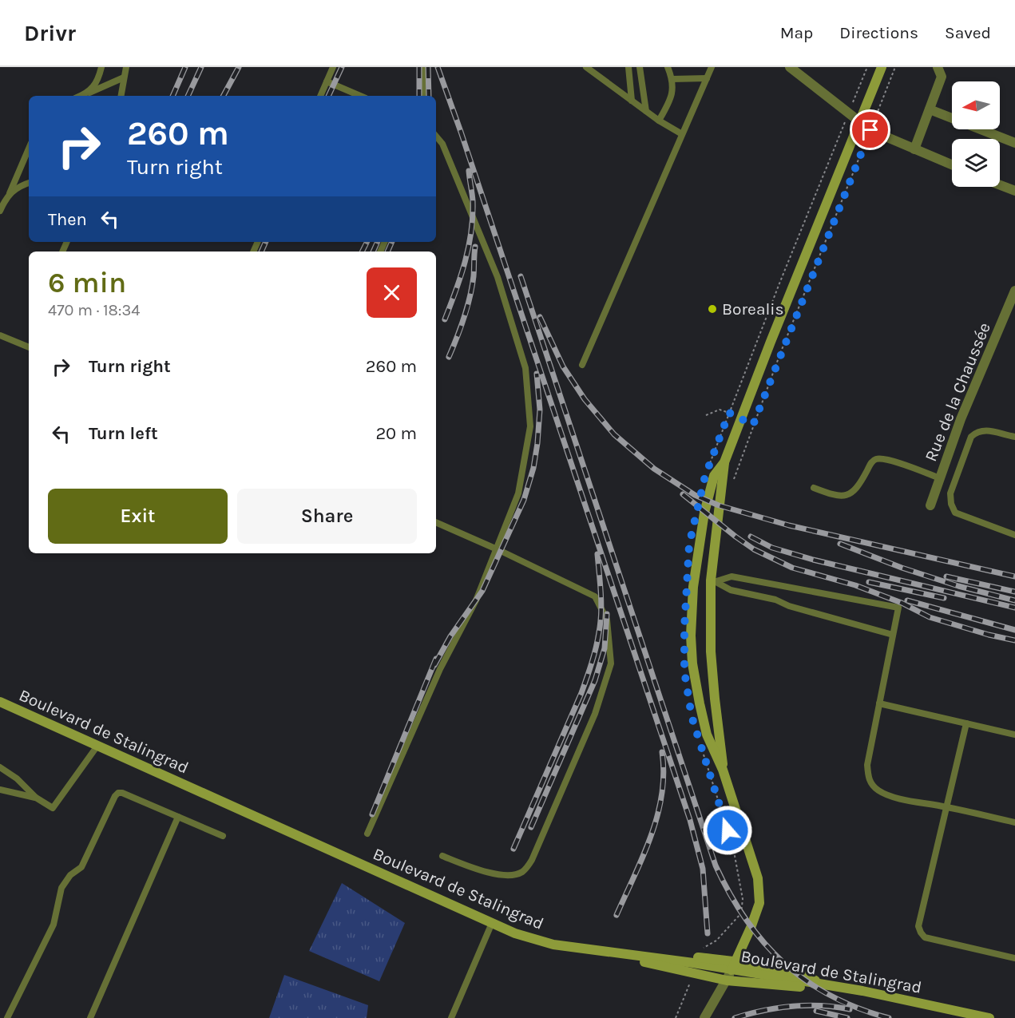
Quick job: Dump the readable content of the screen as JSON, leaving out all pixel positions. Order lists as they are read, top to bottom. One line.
{"streets":{"main road":["Boulevard de Stalingrad"],"street":["Rue de la Chaussée"]},"places":["Borealis"],"north":"left","page":{"header":"Drivr","nav":["Map","Directions","Saved"],"turn":["260 m","Turn right"],"then":"Then","heading":["6 min","470 m · 18:34"],"list":[{"name":"Turn right","value":"260 m"},{"name":"Turn left","value":"20 m"}],"buttons":["Exit","Share"]}}
